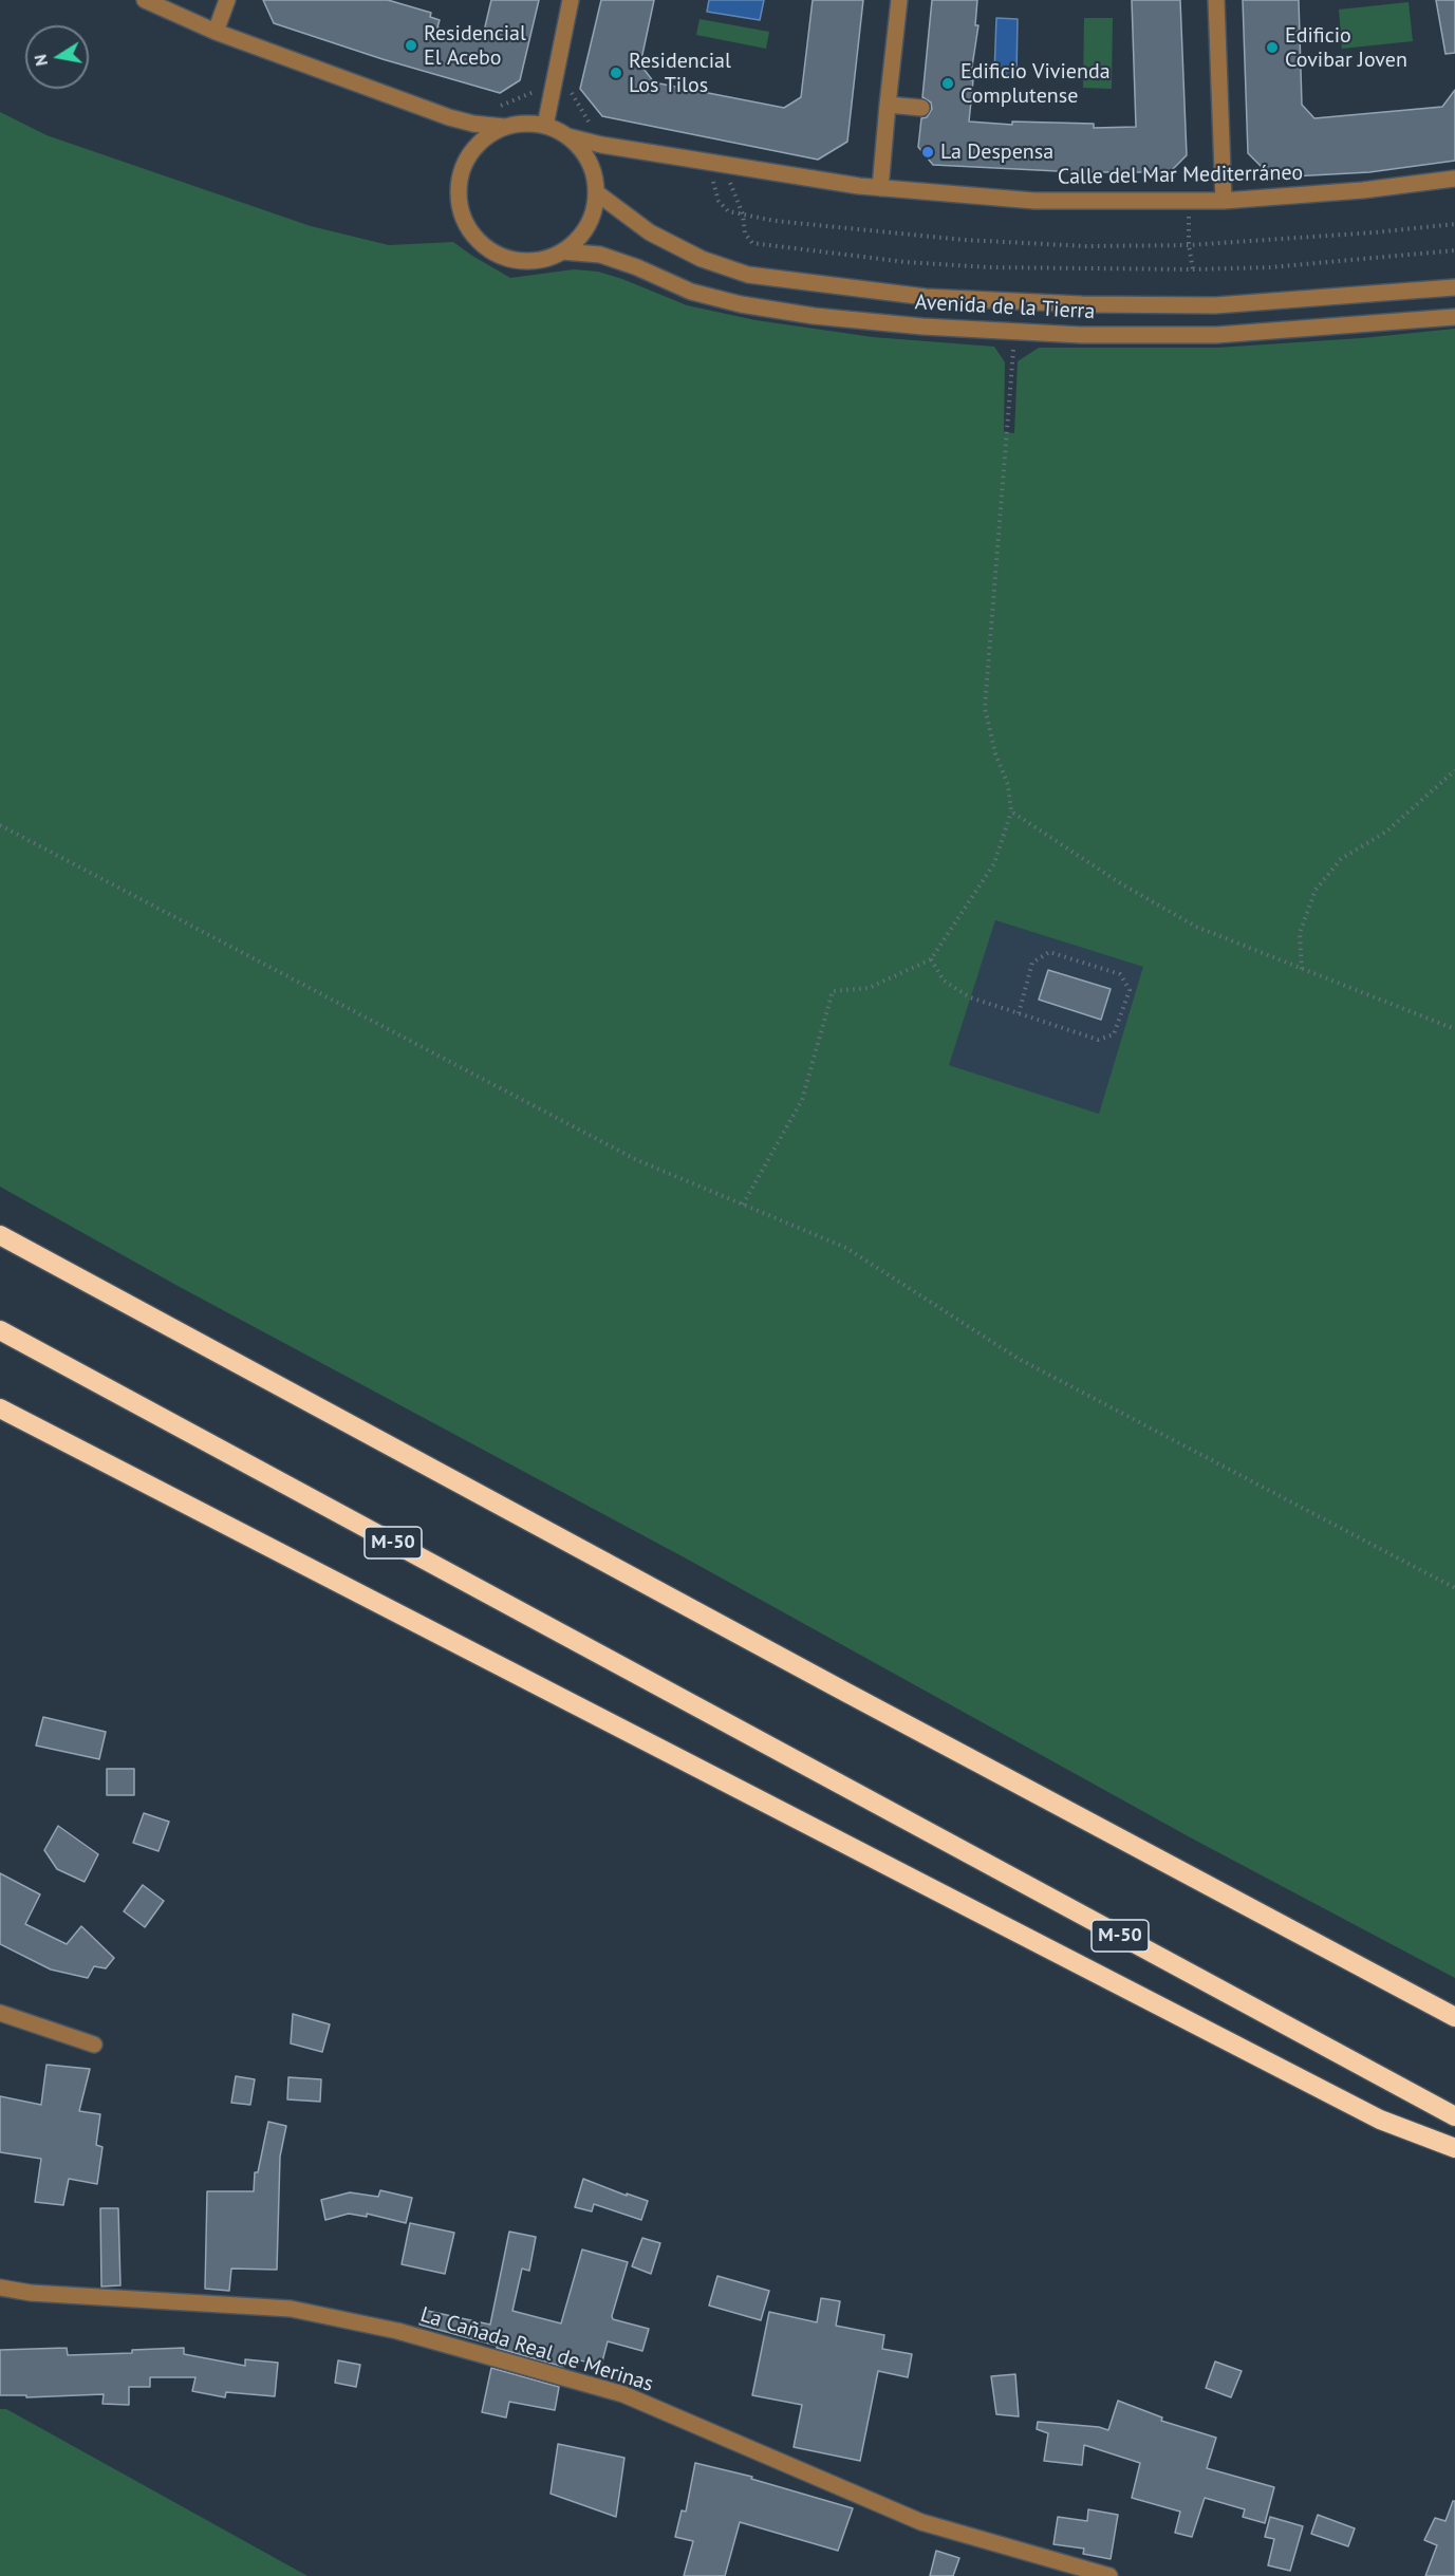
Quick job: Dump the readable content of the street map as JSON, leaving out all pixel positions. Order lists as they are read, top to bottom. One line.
{"streets":{"highway":["M-50"],"street":["Calle del Mar Mediterráneo","Avenida de la Tierra","La Cañada Real de Merinas"]},"crossings":[["Calle del Mar Mediterráneo","Avenida de la Tierra"]],"places":["Residencial El Acebo","Edificio Covibar Joven","Residencial Los Tilos","Edificio Vivienda Complutense","La Despensa"],"north":"left"}
